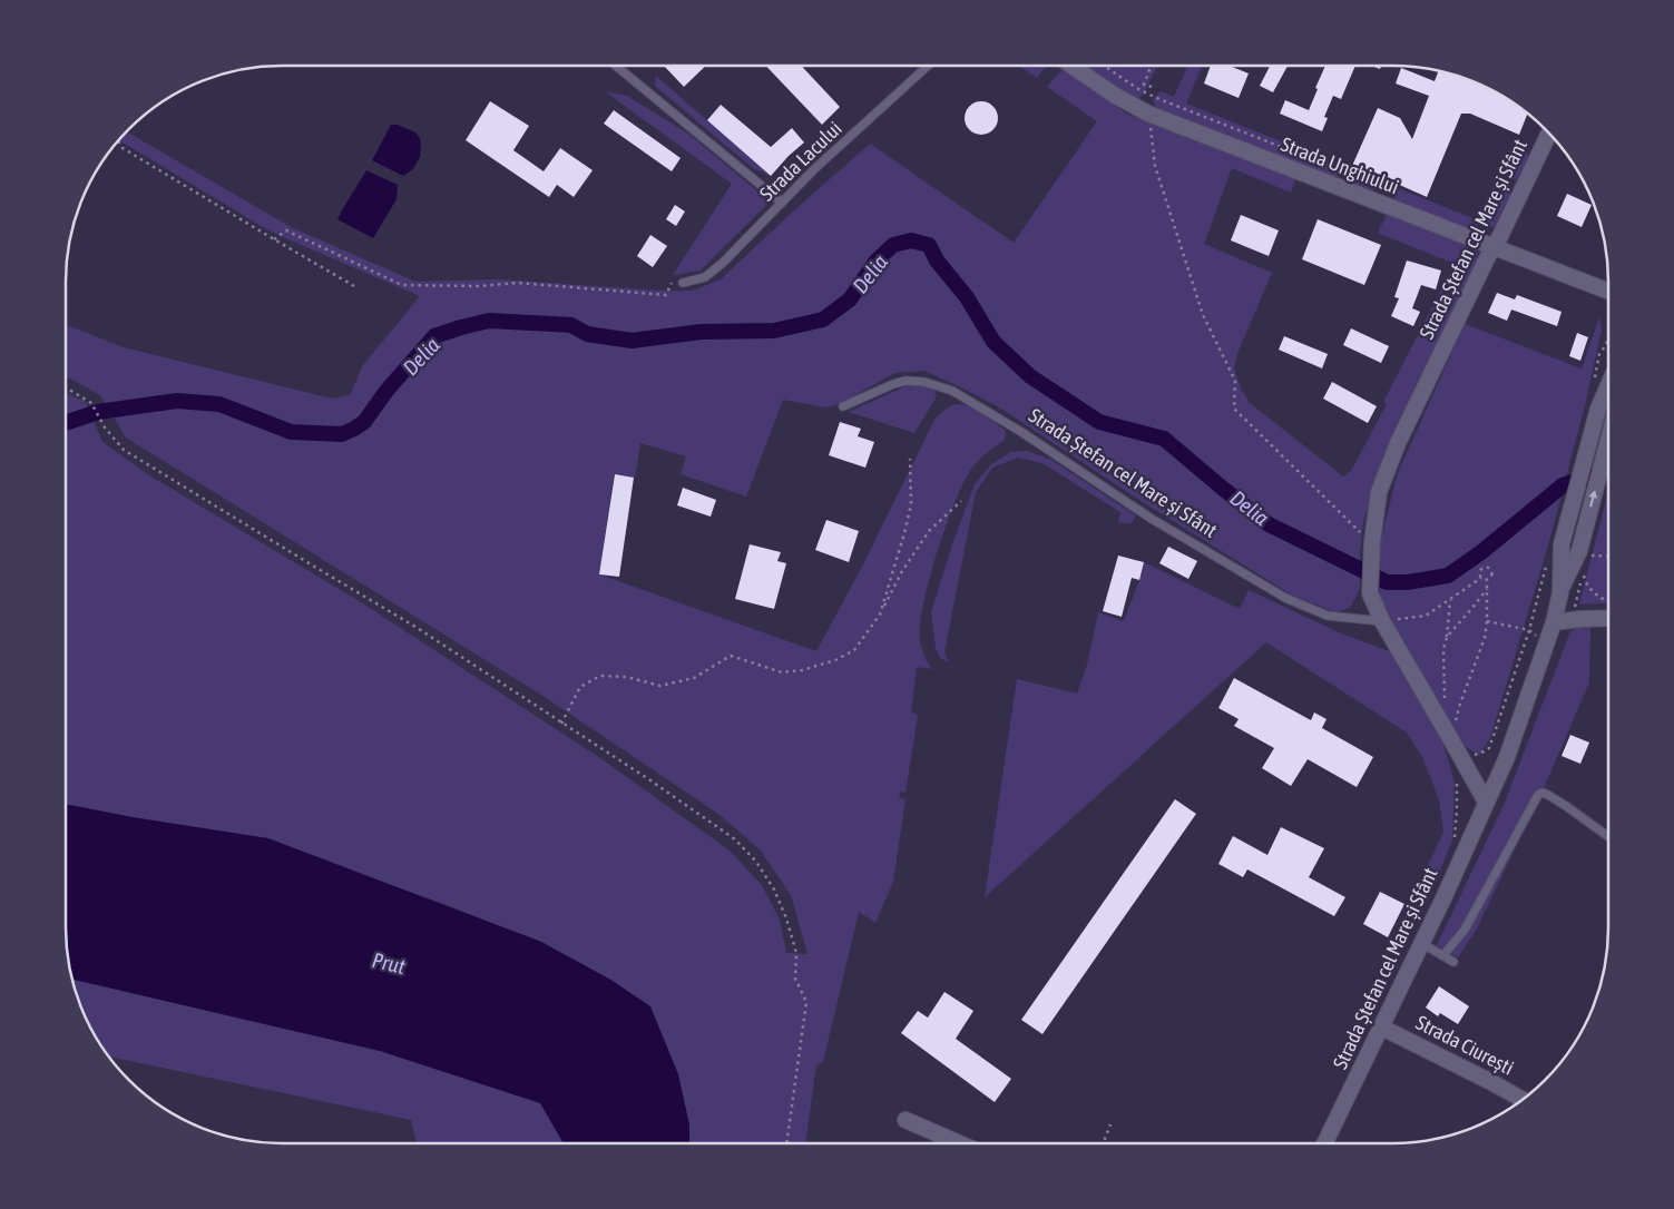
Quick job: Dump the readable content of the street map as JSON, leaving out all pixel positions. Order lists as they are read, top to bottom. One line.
{"streets":{"street":["Strada Unghiului","Strada Ștefan cel Mare și Sfânt","Strada Ciurești"],"lane":["Strada Lacului"]},"crossings":[["Strada Unghiului","Strada Ștefan cel Mare și Sfânt"],["Strada Ștefan cel Mare și Sfânt","Strada Ciurești"]],"water":["Delia","Prut"]}
